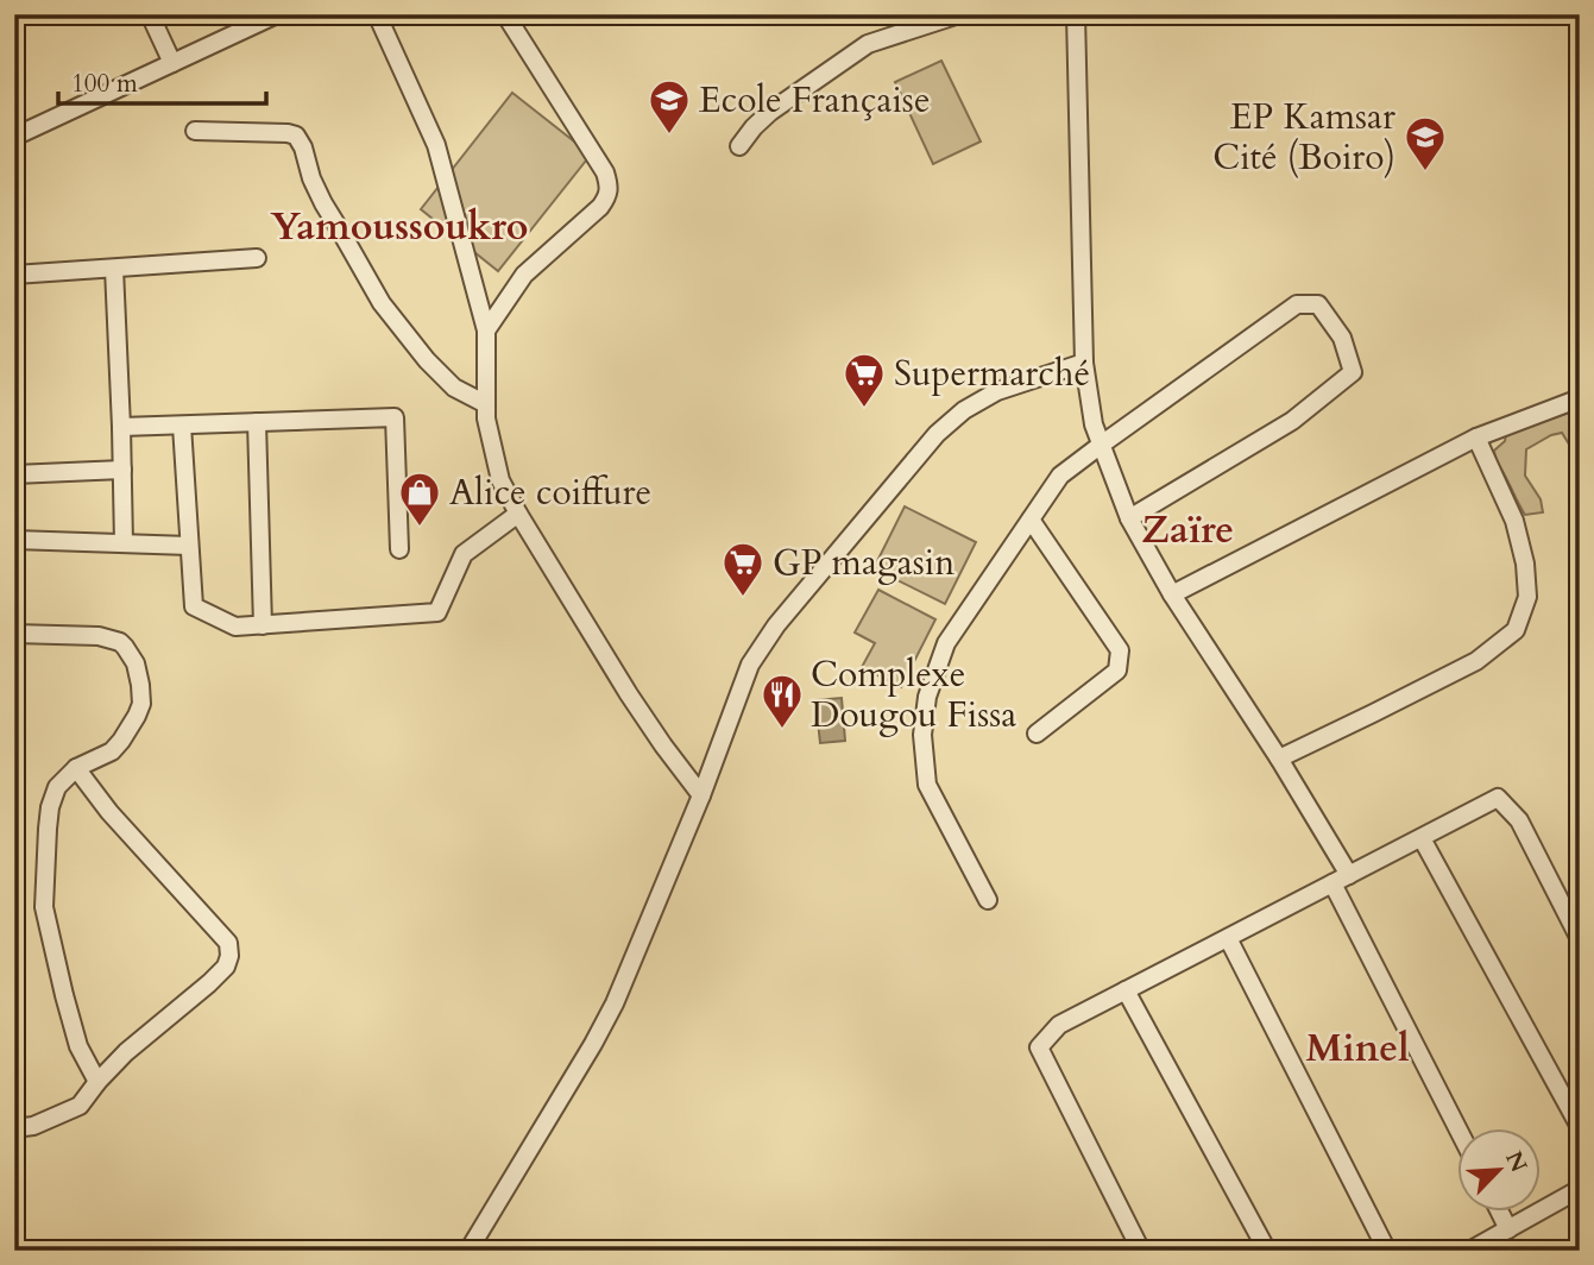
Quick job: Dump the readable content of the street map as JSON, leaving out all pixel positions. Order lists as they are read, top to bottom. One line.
{"districts":["Yamoussoukro","Zaïre","Minel"],"places":{"school or university":["Ecole Française","EP Kamsar Cité (Boiro)"],"supermarket":["Supermarché","GP magasin"],"shop":["Alice coiffure"],"restaurant":["Complexe Dougou Fissa"]},"scale_bar":"100 m","north":"top right"}
